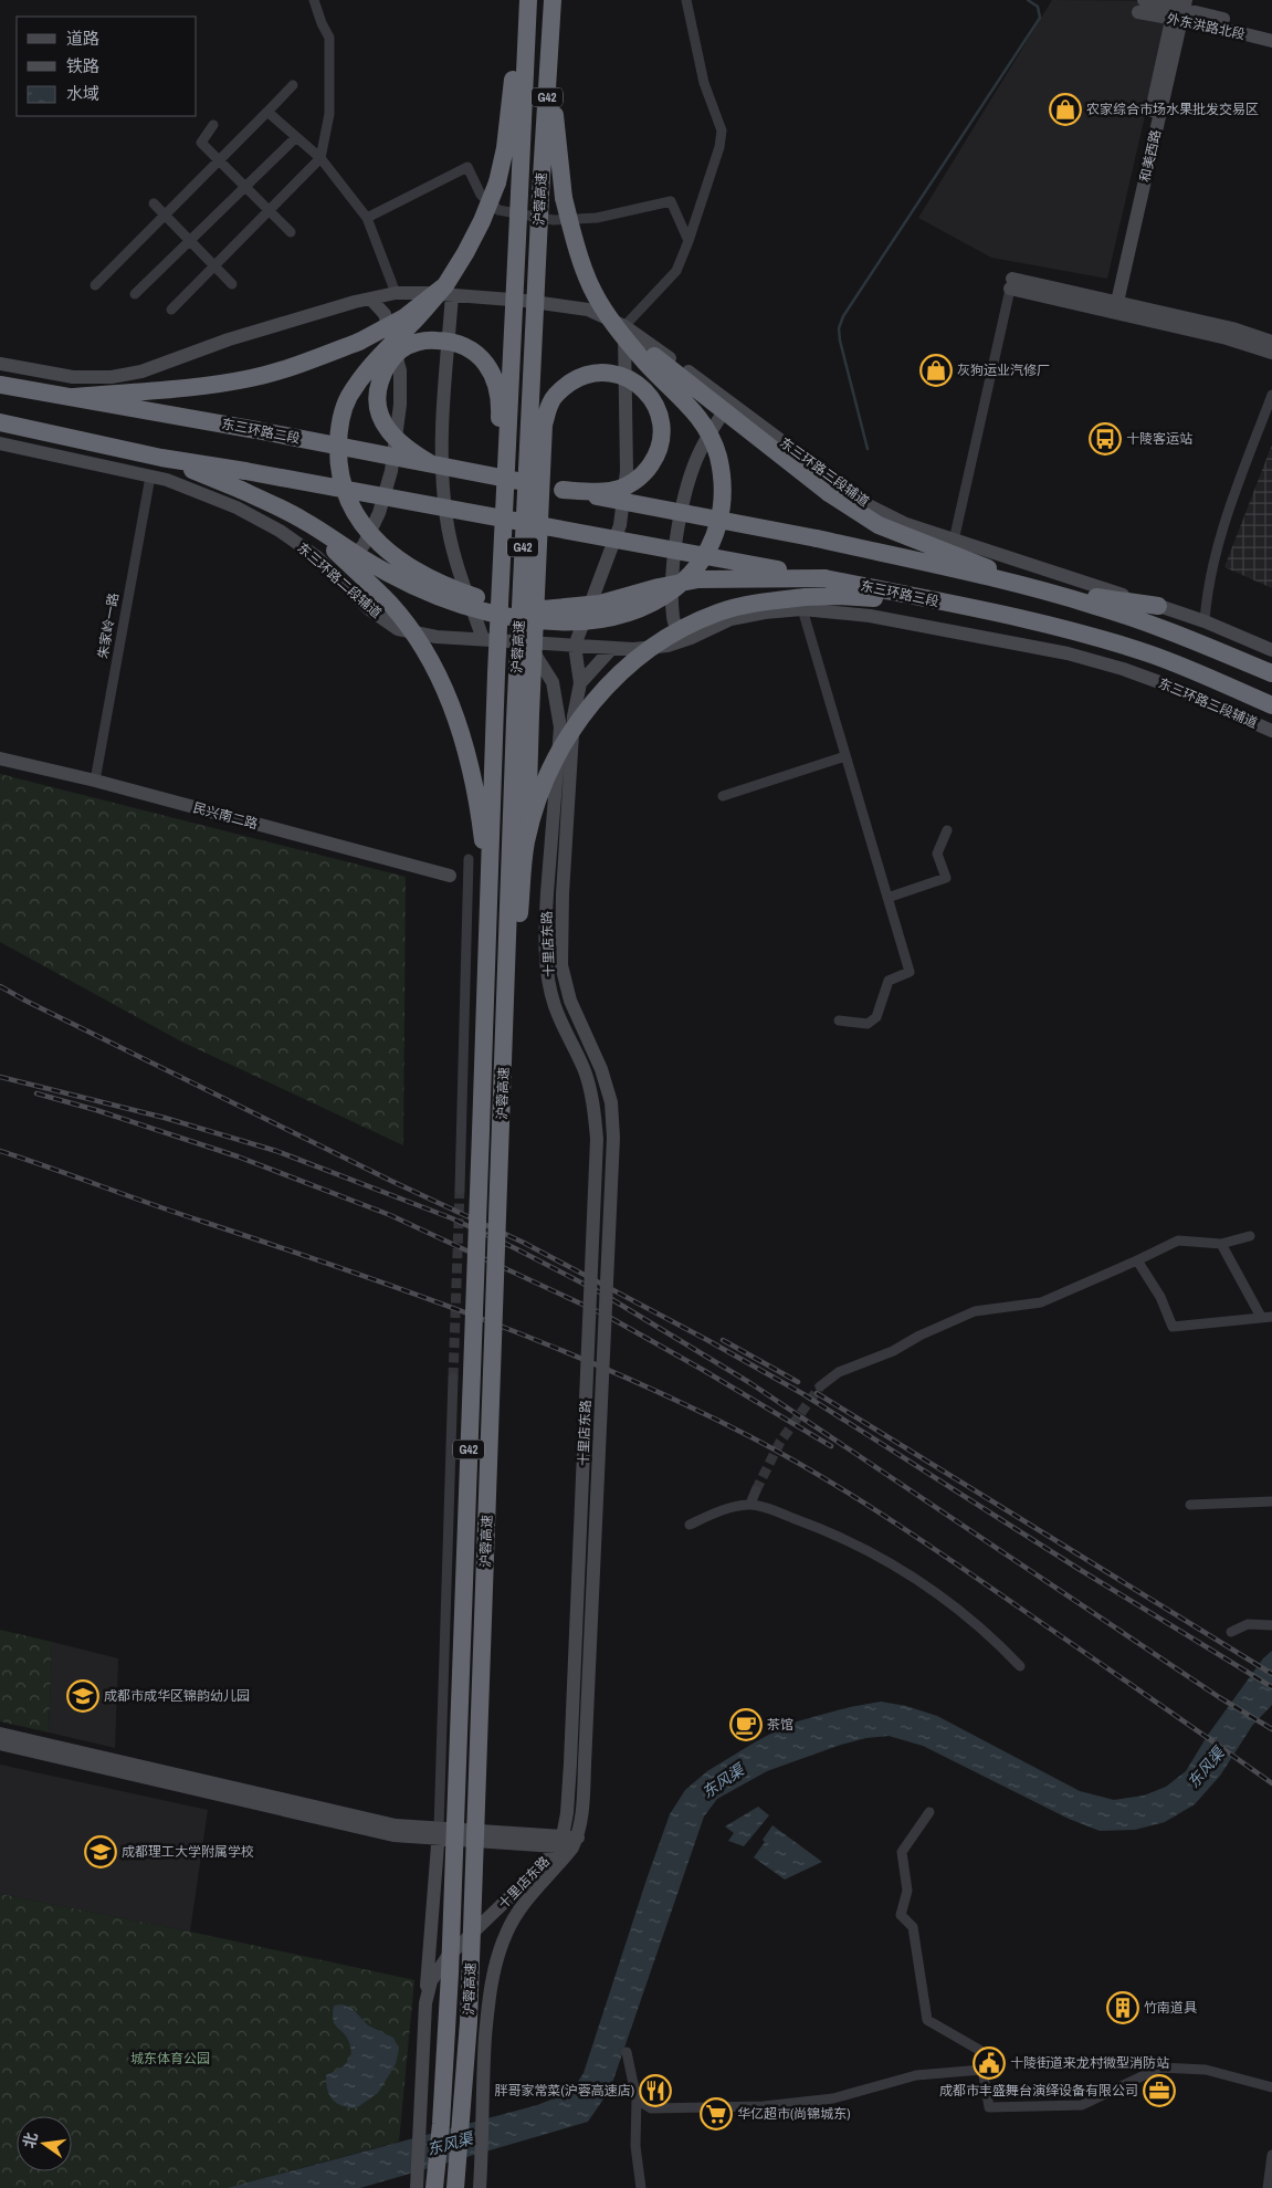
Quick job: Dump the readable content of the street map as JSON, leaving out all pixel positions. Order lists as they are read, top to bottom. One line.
{"streets":{"highway":["G42","沪蓉高速","东三环路二段","东三环路三段"],"street":["外东洪路北段","和美西路","东三环路三段辅道","东三环路二段辅道","朱家岭一路","民兴南二路","十里店东路"]},"crossings":[["外东洪路北段","和美西路"],["东三环路三段辅道","东三环路二段辅道"],["东三环路三段辅道","十里店东路"],["东三环路二段辅道","朱家岭一路"],["东三环路二段辅道","十里店东路"],["朱家岭一路","民兴南二路"]],"water":["东风渠"],"parks":["城东体育公园"],"places":{"shop":["农家综合市场水果批发交易区","灰狗运业汽修厂"],"bus stop":["十陵客运站"],"school or university":["成都市成华区锦韵幼儿园","成都理工大学附属学校"],"cafe":["茶馆"],"building":["竹南道具"],"public building":["十陵街道来龙村微型消防站"],"restaurant":["胖哥家常菜(沪蓉高速店)"],"office":["成都市丰盛舞台演绎设备有限公司"],"supermarket":["华亿超市(尚锦城东)"]},"legend":["道路","铁路","水域"],"north":"left"}
